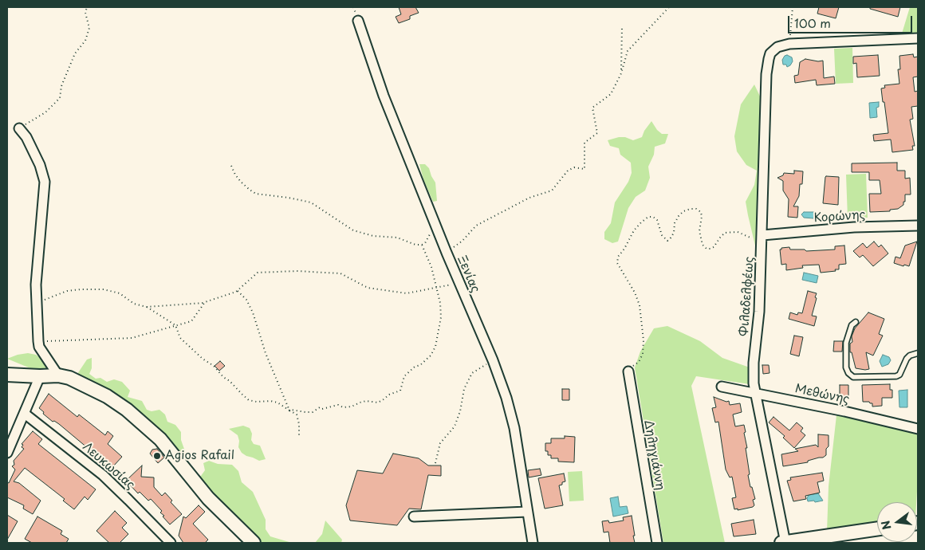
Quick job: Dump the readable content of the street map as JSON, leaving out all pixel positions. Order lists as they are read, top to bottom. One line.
{"streets":{"street":["Κορώνης","Ξενίας","Φιλαδελφέως","Μεθώνης","Δηληγιάννη","Λευκωσίας"]},"crossings":[["Κορώνης","Φιλαδελφέως"],["Φιλαδελφέως","Μεθώνης"]],"places":["Agios Rafail"],"scale_bar":"100 m","north":"left"}
